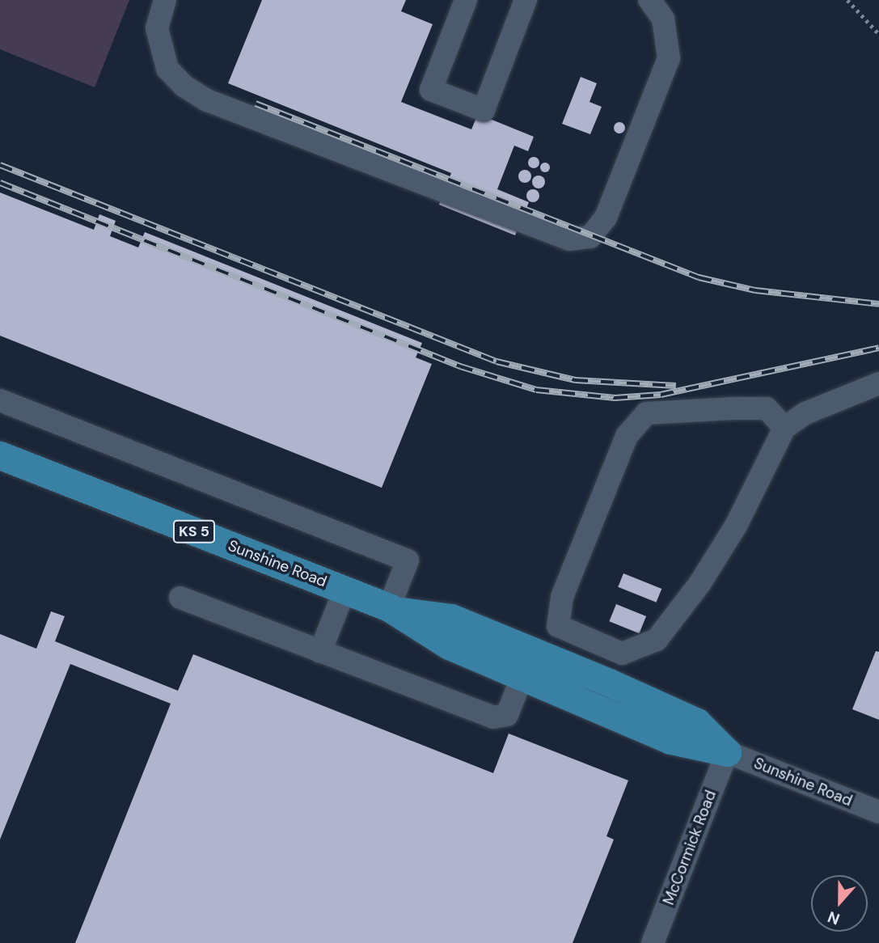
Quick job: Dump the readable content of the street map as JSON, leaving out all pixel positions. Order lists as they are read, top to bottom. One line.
{"streets":{"main road":["KS 5","Sunshine Road"],"street":["McCormick Road"]},"crossings":[["Sunshine Road","McCormick Road"]],"north":"bottom"}
